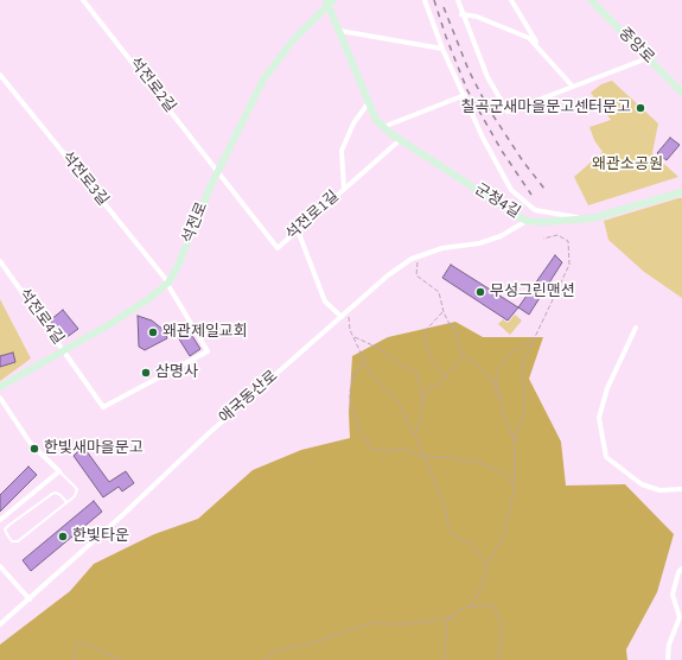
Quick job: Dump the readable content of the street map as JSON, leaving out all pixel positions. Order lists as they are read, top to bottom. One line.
{"streets":{"street":["중앙로","석전로2길","석전로3길","군청4길","석전로1길","석전로","석전로4길","애국동산로"]},"crossings":[["석전로2길","석전로1길"],["석전로2길","석전로"],["석전로3길","석전로"],["석전로3길","석전로4길"],["군청4길","석전로1길"],["군청4길","석전로"],["군청4길","애국동산로"],["석전로1길","석전로"],["석전로","석전로4길"]],"parks":["왜관소공원"],"places":["칠곡군새마을문고센터문고","무성그린맨션","왜관제일교회","삼명사","한빛새마을문고","한빛타운"]}
